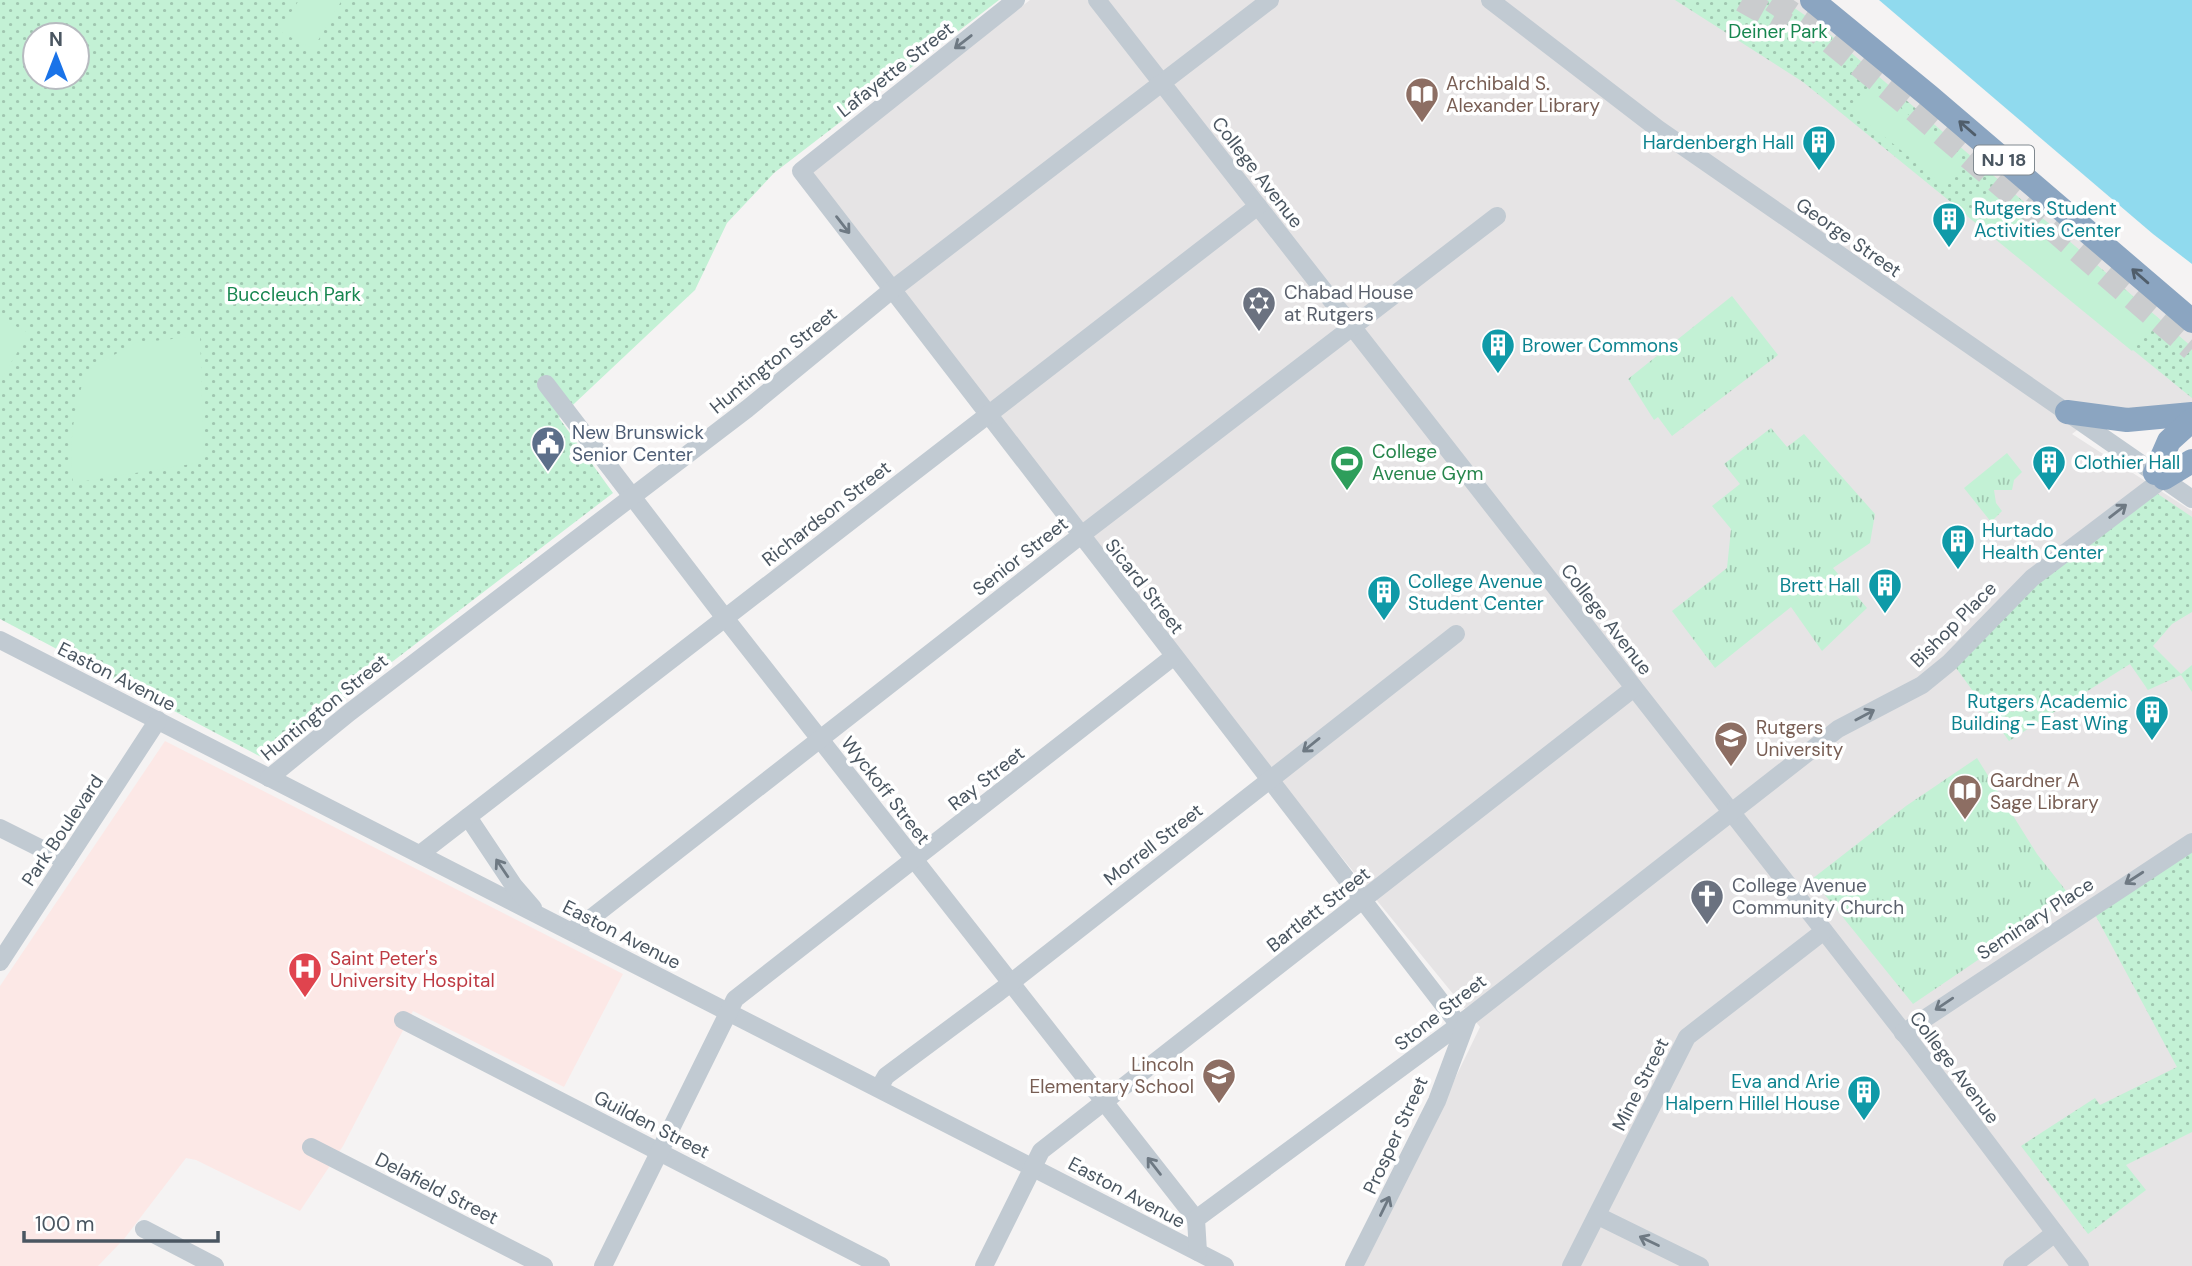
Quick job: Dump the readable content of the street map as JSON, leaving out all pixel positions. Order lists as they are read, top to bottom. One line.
{"streets":{"highway":["NJ 18"],"street":["Lafayette Street","College Avenue","George Street","Huntington Street","Richardson Street","Senior Street","Sicard Street","Bishop Place","Easton Avenue","Ray Street","Wyckoff Street","Park Boulevard","Morrell Street","Bartlett Street","Seminary Place","Stone Street","Mine Street","Guilden Street","Prosper Street","Delafield Street"]},"crossings":[["Lafayette Street","Sicard Street"],["College Avenue","Huntington Street"],["College Avenue","Richardson Street"],["College Avenue","Senior Street"],["College Avenue","Bishop Place"],["College Avenue","Bartlett Street"],["College Avenue","Seminary Place"],["College Avenue","Stone Street"],["College Avenue","Mine Street"],["George Street","Bishop Place"],["Huntington Street","Sicard Street"],["Huntington Street","Easton Avenue"],["Huntington Street","Wyckoff Street"],["Richardson Street","Sicard Street"],["Richardson Street","Easton Avenue"],["Richardson Street","Wyckoff Street"],["Senior Street","Sicard Street"],["Senior Street","Easton Avenue"],["Senior Street","Wyckoff Street"],["Sicard Street","Ray Street"],["Sicard Street","Morrell Street"],["Sicard Street","Bartlett Street"],["Sicard Street","Stone Street"],["Sicard Street","Prosper Street"],["Bishop Place","Stone Street"],["Easton Avenue","Ray Street"],["Easton Avenue","Park Boulevard"],["Easton Avenue","Morrell Street"],["Easton Avenue","Bartlett Street"],["Ray Street","Wyckoff Street"],["Ray Street","Guilden Street"],["Wyckoff Street","Morrell Street"],["Wyckoff Street","Bartlett Street"],["Wyckoff Street","Stone Street"],["Stone Street","Prosper Street"]],"one_way":["Lafayette Street","Bishop Place","Seminary Place","Prosper Street"],"parks":["Deiner Park","Buccleuch Park"],"places":{"library":["Archibald S. Alexander Library","Gardner A Sage Library"],"building":["Hardenbergh Hall","Rutgers Student Activities Center","Brower Commons","Clothier Hall","Hurtado Health Center","Brett Hall","College Avenue Student Center","Rutgers Academic Building - East Wing","Eva and Arie Halpern Hillel House"],"synagogue":["Chabad House at Rutgers"],"public building":["New Brunswick Senior Center"],"sports":["College Avenue Gym"],"school or university":["Rutgers University","Lincoln Elementary School"],"church":["College Avenue Community Church"],"hospital":["Saint Peter's University Hospital"]},"scale_bar":"100 m","north":"top"}
